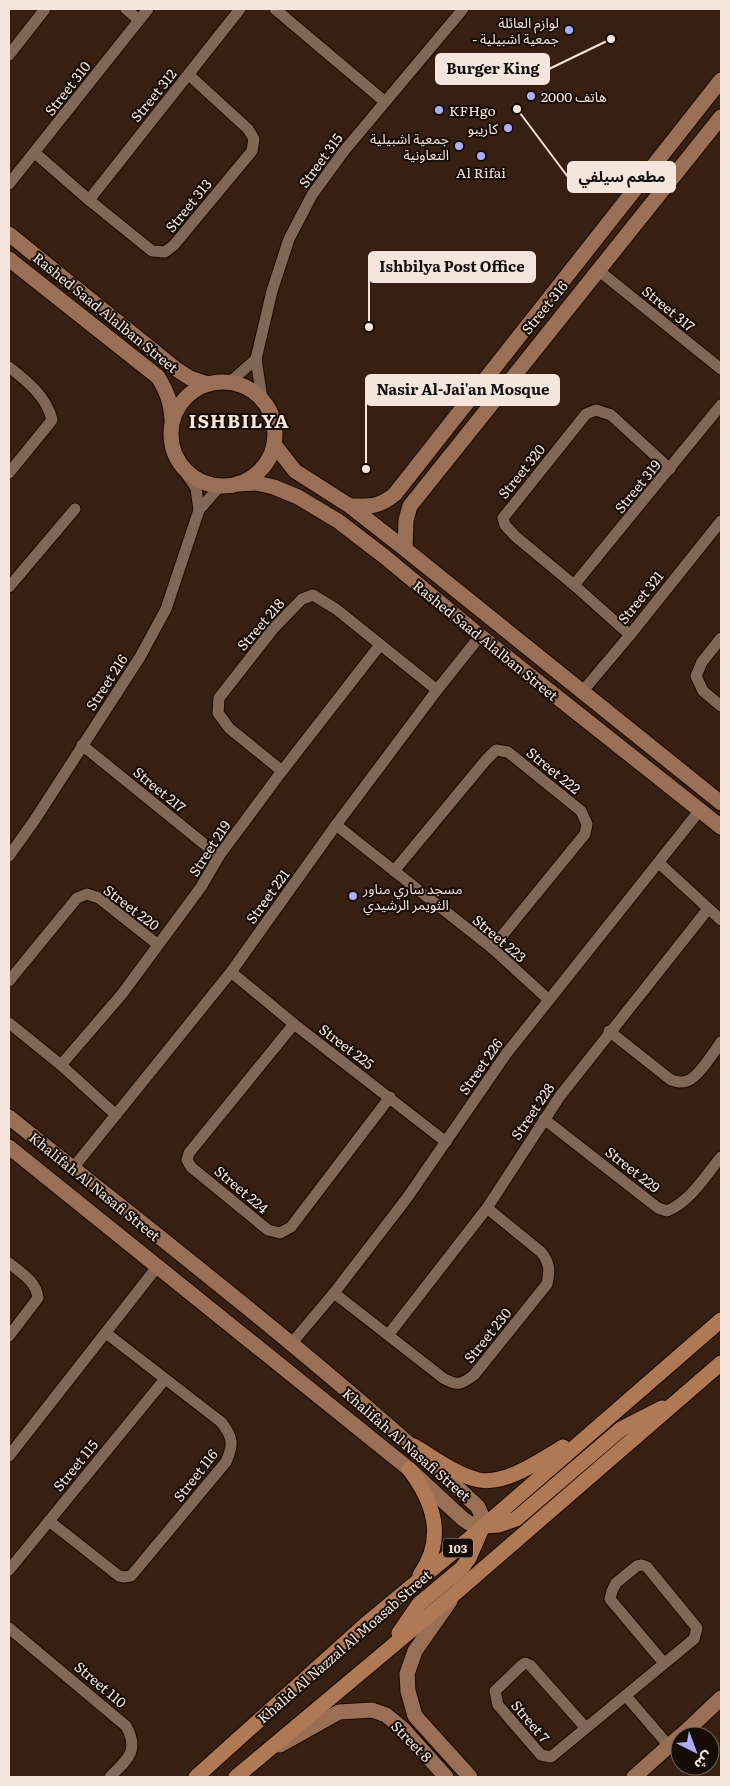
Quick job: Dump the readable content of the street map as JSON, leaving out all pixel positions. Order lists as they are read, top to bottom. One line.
{"streets":{"main road":["103","Khalid Al Nazzal Al Moasab Street"],"street":["Street 310","Street 312","Street 315","Street 313","Street 316","Street 317","Rashed Saad Alalban Street","Street 320","Street 319","Street 321","Street 218","Street 216","Street 222","Street 217","Street 219","Street 221","Street 220","Street 223","Street 225","Street 226","Street 228","Street 229","Khalifah Al Nasafi Street","Street 224","Street 230","Street 115","Street 116","Street 110","Street 7","Street 8"]},"crossings":[["Street 310","Street 313"],["Street 312","Street 313"],["Street 315","Rashed Saad Alalban Street"],["Street 315","Street 216"],["Street 316","Street 317"],["Street 316","Rashed Saad Alalban Street"],["Rashed Saad Alalban Street","Street 321"],["Rashed Saad Alalban Street","Street 216"],["Rashed Saad Alalban Street","Street 221"],["Rashed Saad Alalban Street","Street 226"],["Street 320","Street 319"],["Street 320","Street 321"],["Street 218","Street 219"],["Street 218","Street 221"],["Street 216","Street 217"],["Street 222","Street 223"],["Street 217","Street 219"],["Street 219","Street 220"],["Street 221","Street 223"],["Street 221","Street 225"],["Street 221","Khalifah Al Nasafi Street"],["Street 223","Street 226"],["Street 225","Street 226"],["Street 225","Street 224"],["Street 226","Khalifah Al Nasafi Street"],["Street 226","Street 230"],["Street 228","Street 229"],["Street 228","Street 230"],["Khalifah Al Nasafi Street","Khalid Al Nazzal Al Moasab Street"],["Street 115","Street 116"],["103","Street 8"]],"districts":["ISHBILYA"],"places":["لوازم العائلة - جمعية اشبيلية","Burger King","هاتف 2000","مطعم سيلفي","KFHgo","كاريبو","جمعية اشبيلية التعاونية","Al Rifai","Ishbilya Post Office","Nasir Al-Jai'an Mosque","مسجد ساري مناور الثويمر الرشيدي"],"north":"bottom right"}
